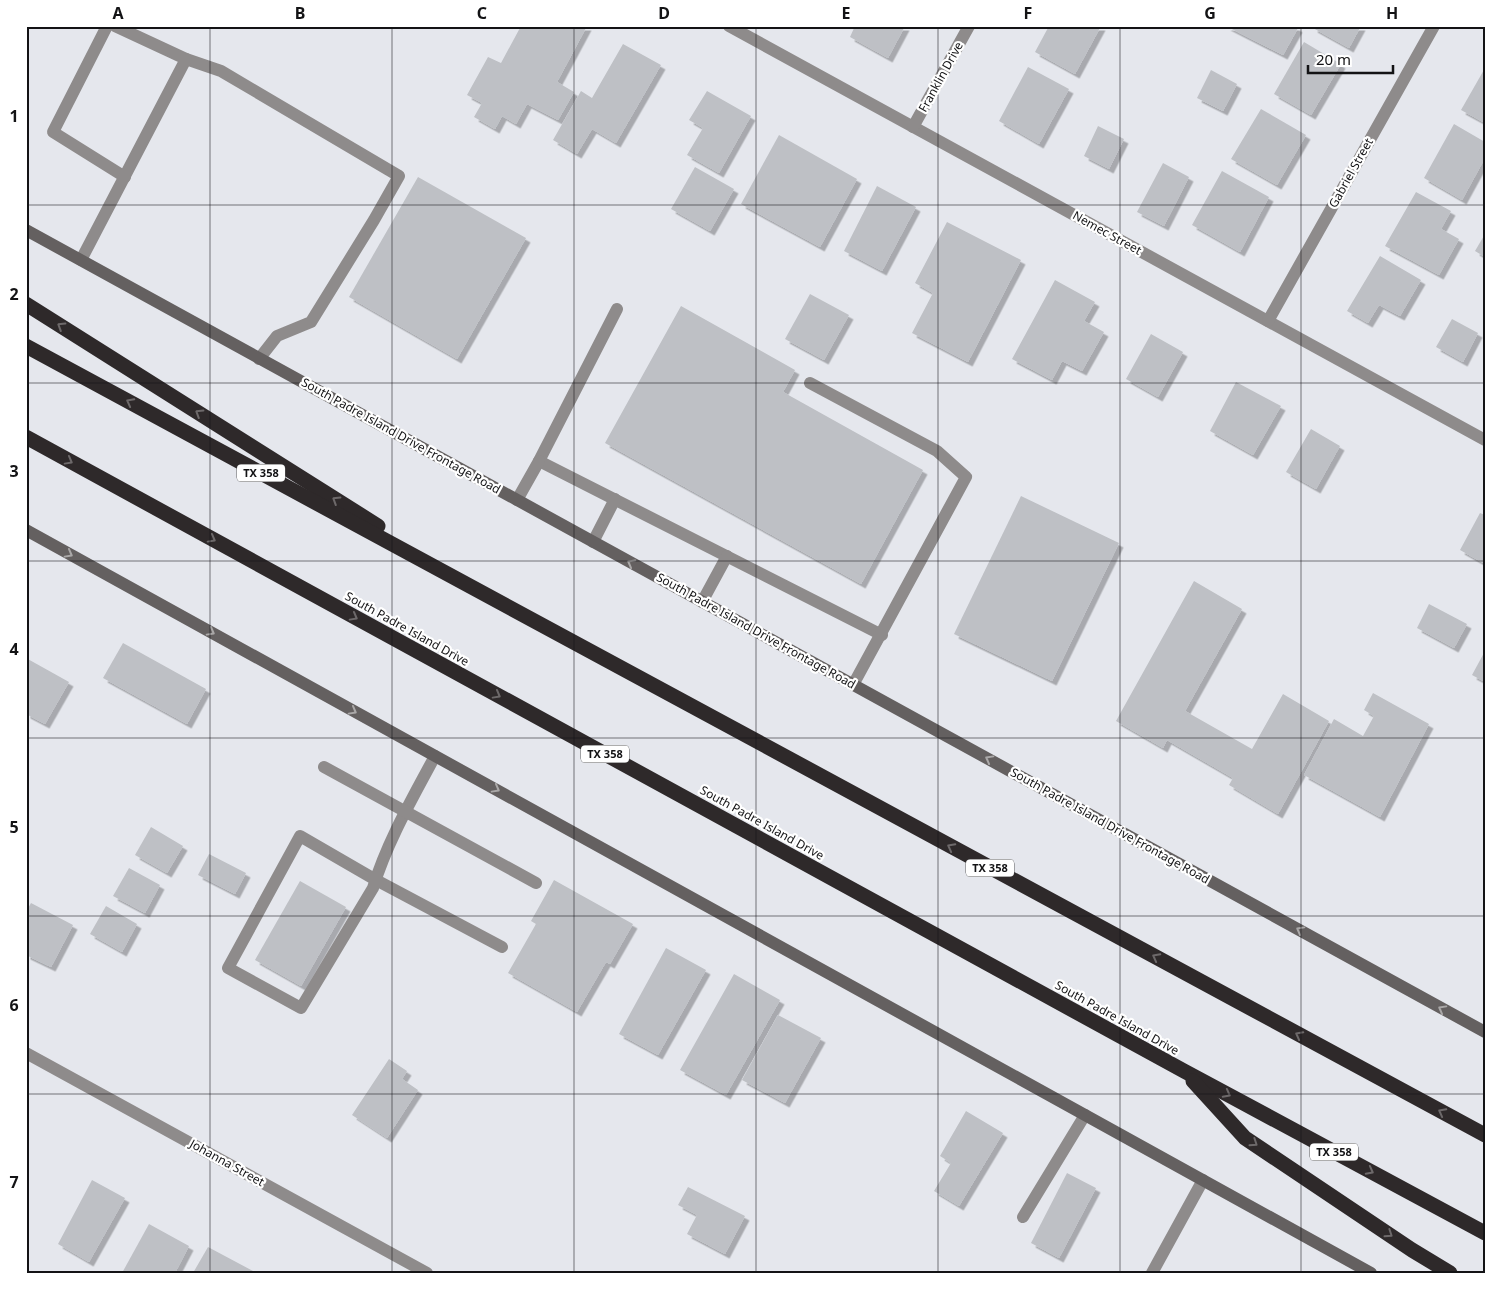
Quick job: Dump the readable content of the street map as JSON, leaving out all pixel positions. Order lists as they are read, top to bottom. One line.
{"streets":{"highway":["TX 358","South Padre Island Drive"],"main road":["South Padre Island Drive Frontage Road"],"street":["Franklin Drive","Gabriel Street","Nemec Street","Johanna Street"]},"crossings":[["Franklin Drive","Nemec Street"],["Gabriel Street","Nemec Street"]],"one_way":["South Padre Island Drive Frontage Road"],"scale_bar":"20 m","grid":{"columns":["A","B","C","D","E","F","G","H"],"rows":["1","2","3","4","5","6","7"]}}
